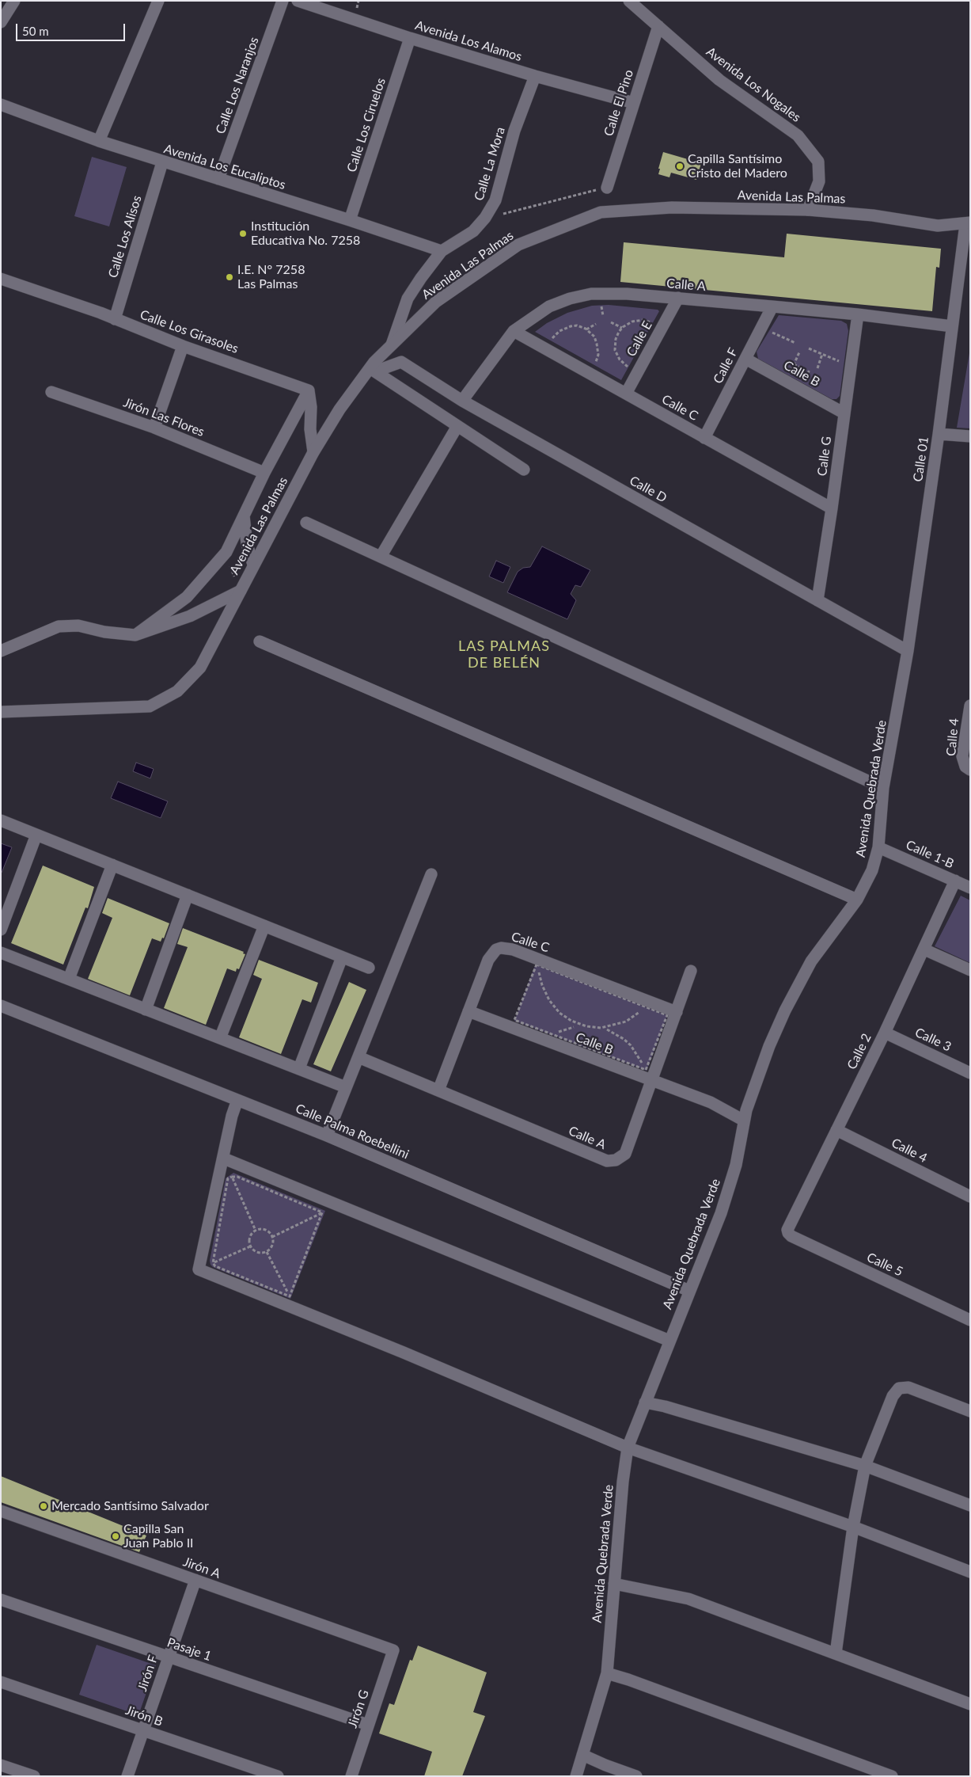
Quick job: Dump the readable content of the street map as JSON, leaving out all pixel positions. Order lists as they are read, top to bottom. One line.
{"streets":{"street":["Avenida Los Alamos","Avenida Los Nogales","Calle Los Naranjos","Calle El Pino","Calle Los Ciruelos","Calle La Mora","Avenida Los Eucaliptos","Avenida Las Palmas","Calle Los Alisos","Calle A","Calle Los Girasoles","Calle E","Calle F","Calle B","Calle C","Jirón Las Flores","Calle G","Calle 01","Calle D","Calle 4","Avenida Quebrada Verde","Calle 1-B","Calle 3","Calle 2","Calle Palma Roebellini","Calle 5","Jirón A","Pasaje 1","Jirón F","Jirón G","Jirón B"]},"crossings":[["Avenida Los Alamos","Calle El Pino"],["Avenida Los Alamos","Calle Los Ciruelos"],["Avenida Los Alamos","Calle La Mora"],["Avenida Los Nogales","Calle El Pino"],["Avenida Los Nogales","Avenida Las Palmas"],["Calle Los Naranjos","Avenida Los Eucaliptos"],["Calle Los Ciruelos","Avenida Los Eucaliptos"],["Calle La Mora","Avenida Los Eucaliptos"],["Calle La Mora","Avenida Las Palmas"],["Avenida Los Eucaliptos","Calle Los Alisos"],["Avenida Las Palmas","Calle 01"],["Avenida Las Palmas","Calle D"],["Calle Los Alisos","Calle Los Girasoles"],["Calle A","Calle E"],["Calle A","Calle F"],["Calle A","Calle B"],["Calle A","Calle C"],["Calle A","Calle G"],["Calle A","Calle 01"],["Calle A","Calle D"],["Calle E","Calle C"],["Calle F","Calle B"],["Calle F","Calle C"],["Calle B","Calle C"],["Calle B","Calle G"],["Calle B","Avenida Quebrada Verde"],["Calle C","Calle G"],["Calle G","Calle D"],["Calle 01","Calle D"],["Calle 01","Avenida Quebrada Verde"],["Calle 4","Calle 2"],["Avenida Quebrada Verde","Calle 1-B"],["Avenida Quebrada Verde","Calle Palma Roebellini"],["Calle 1-B","Calle 2"],["Calle 3","Calle 2"],["Calle 2","Calle 5"],["Jirón A","Jirón F"],["Jirón A","Jirón G"],["Pasaje 1","Jirón F"],["Pasaje 1","Jirón G"],["Jirón F","Jirón B"]],"districts":["LAS PALMAS DE BELÉN"],"places":["Capilla Santísimo Cristo del Madero","Institución Educativa No. 7258","I.E. N° 7258 Las Palmas","Mercado Santísimo Salvador","Capilla San Juan Pablo II"],"scale_bar":"50 m"}
